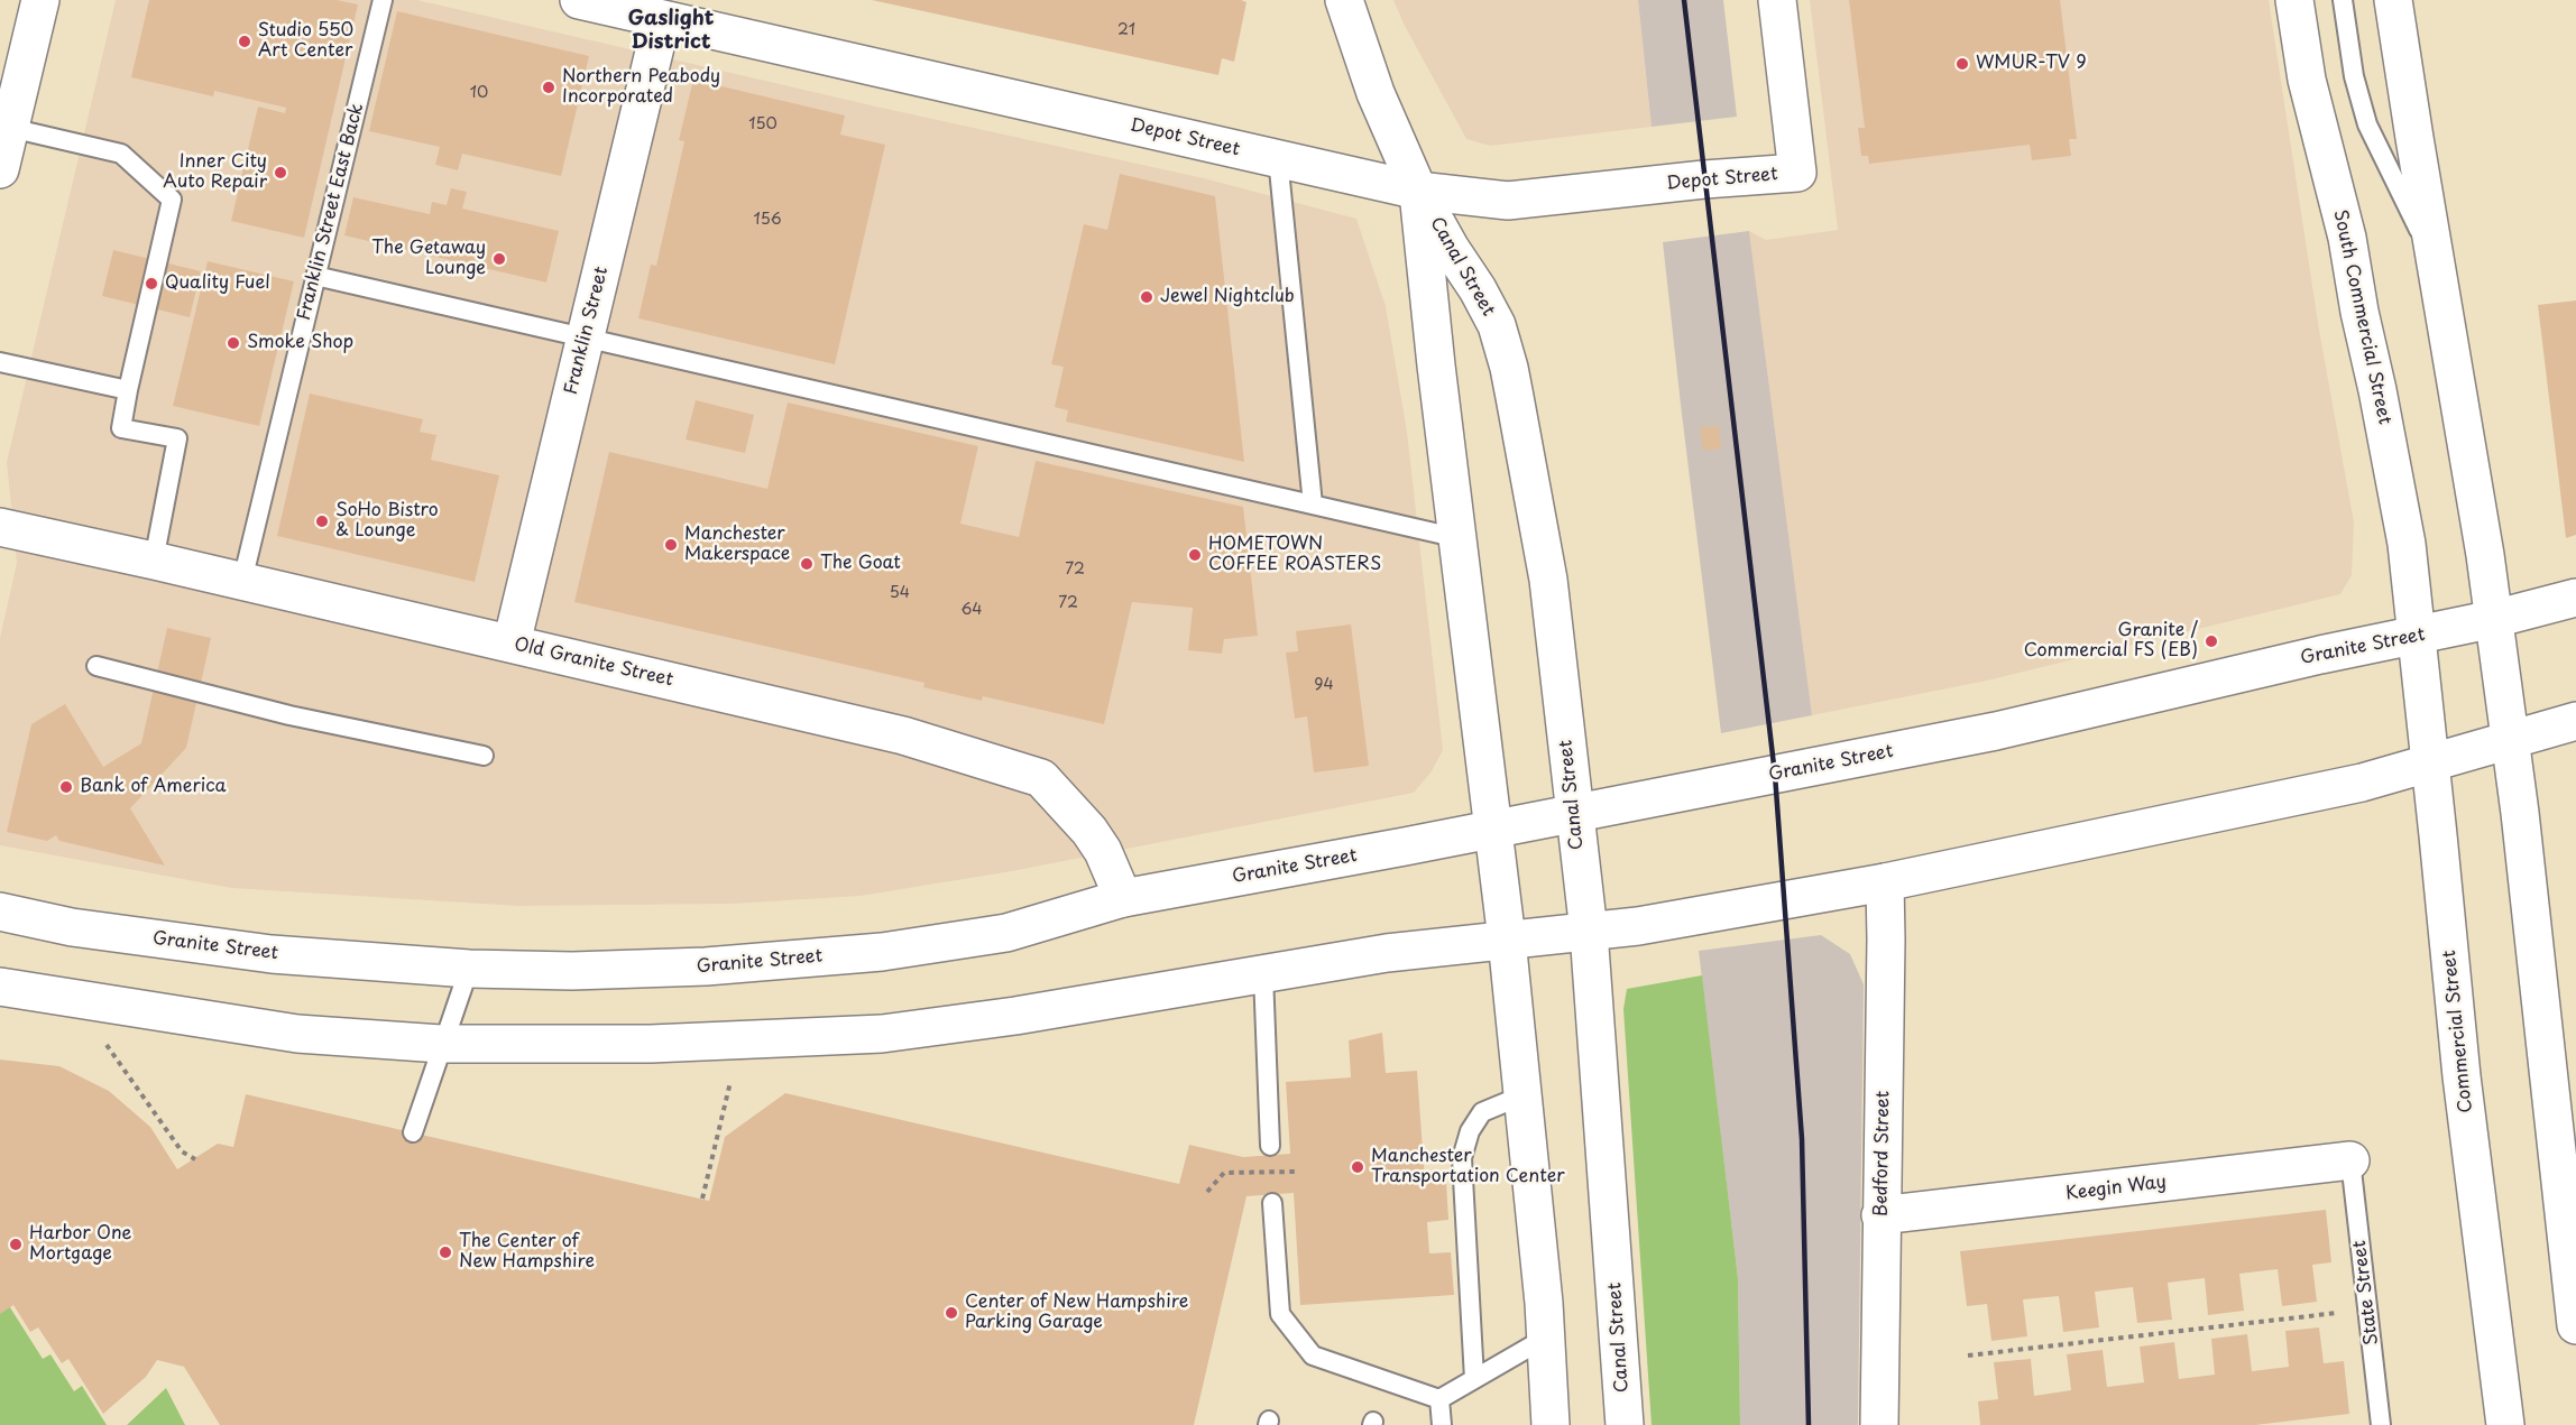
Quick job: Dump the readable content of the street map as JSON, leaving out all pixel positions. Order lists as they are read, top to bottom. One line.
{"streets":{"street":["Depot Street","Canal Street","South Commercial Street","Franklin Street","Granite Street","Old Granite Street","Commercial Street","Bedford Street","Keegin Way"],"lane":["Franklin Street East Back","State Street"]},"crossings":[["Depot Street","Canal Street"],["Depot Street","Franklin Street"],["Franklin Street East Back","Old Granite Street"],["Canal Street","Granite Street"],["South Commercial Street","Granite Street"],["South Commercial Street","Commercial Street"],["Franklin Street","Old Granite Street"],["Granite Street","Old Granite Street"],["Granite Street","Commercial Street"],["Bedford Street","Keegin Way"],["Keegin Way","State Street"]],"districts":["Gaslight District"],"places":["Studio 550 Art Center","WMUR-TV 9","Northern Peabody Incorporated","Inner City Auto Repair","The Getaway Lounge","Quality Fuel","Jewel Nightclub","Smoke Shop","SoHo Bistro & Lounge","Manchester Makerspace","HOMETOWN COFFEE ROASTERS","The Goat","Granite / Commercial FS (EB)","Bank of America","Manchester Transportation Center","Harbor One Mortgage","The Center of New Hampshire","Center of New Hampshire Parking Garage"],"house_numbers":["21","10","150","156","72","54","72","64","94"]}
